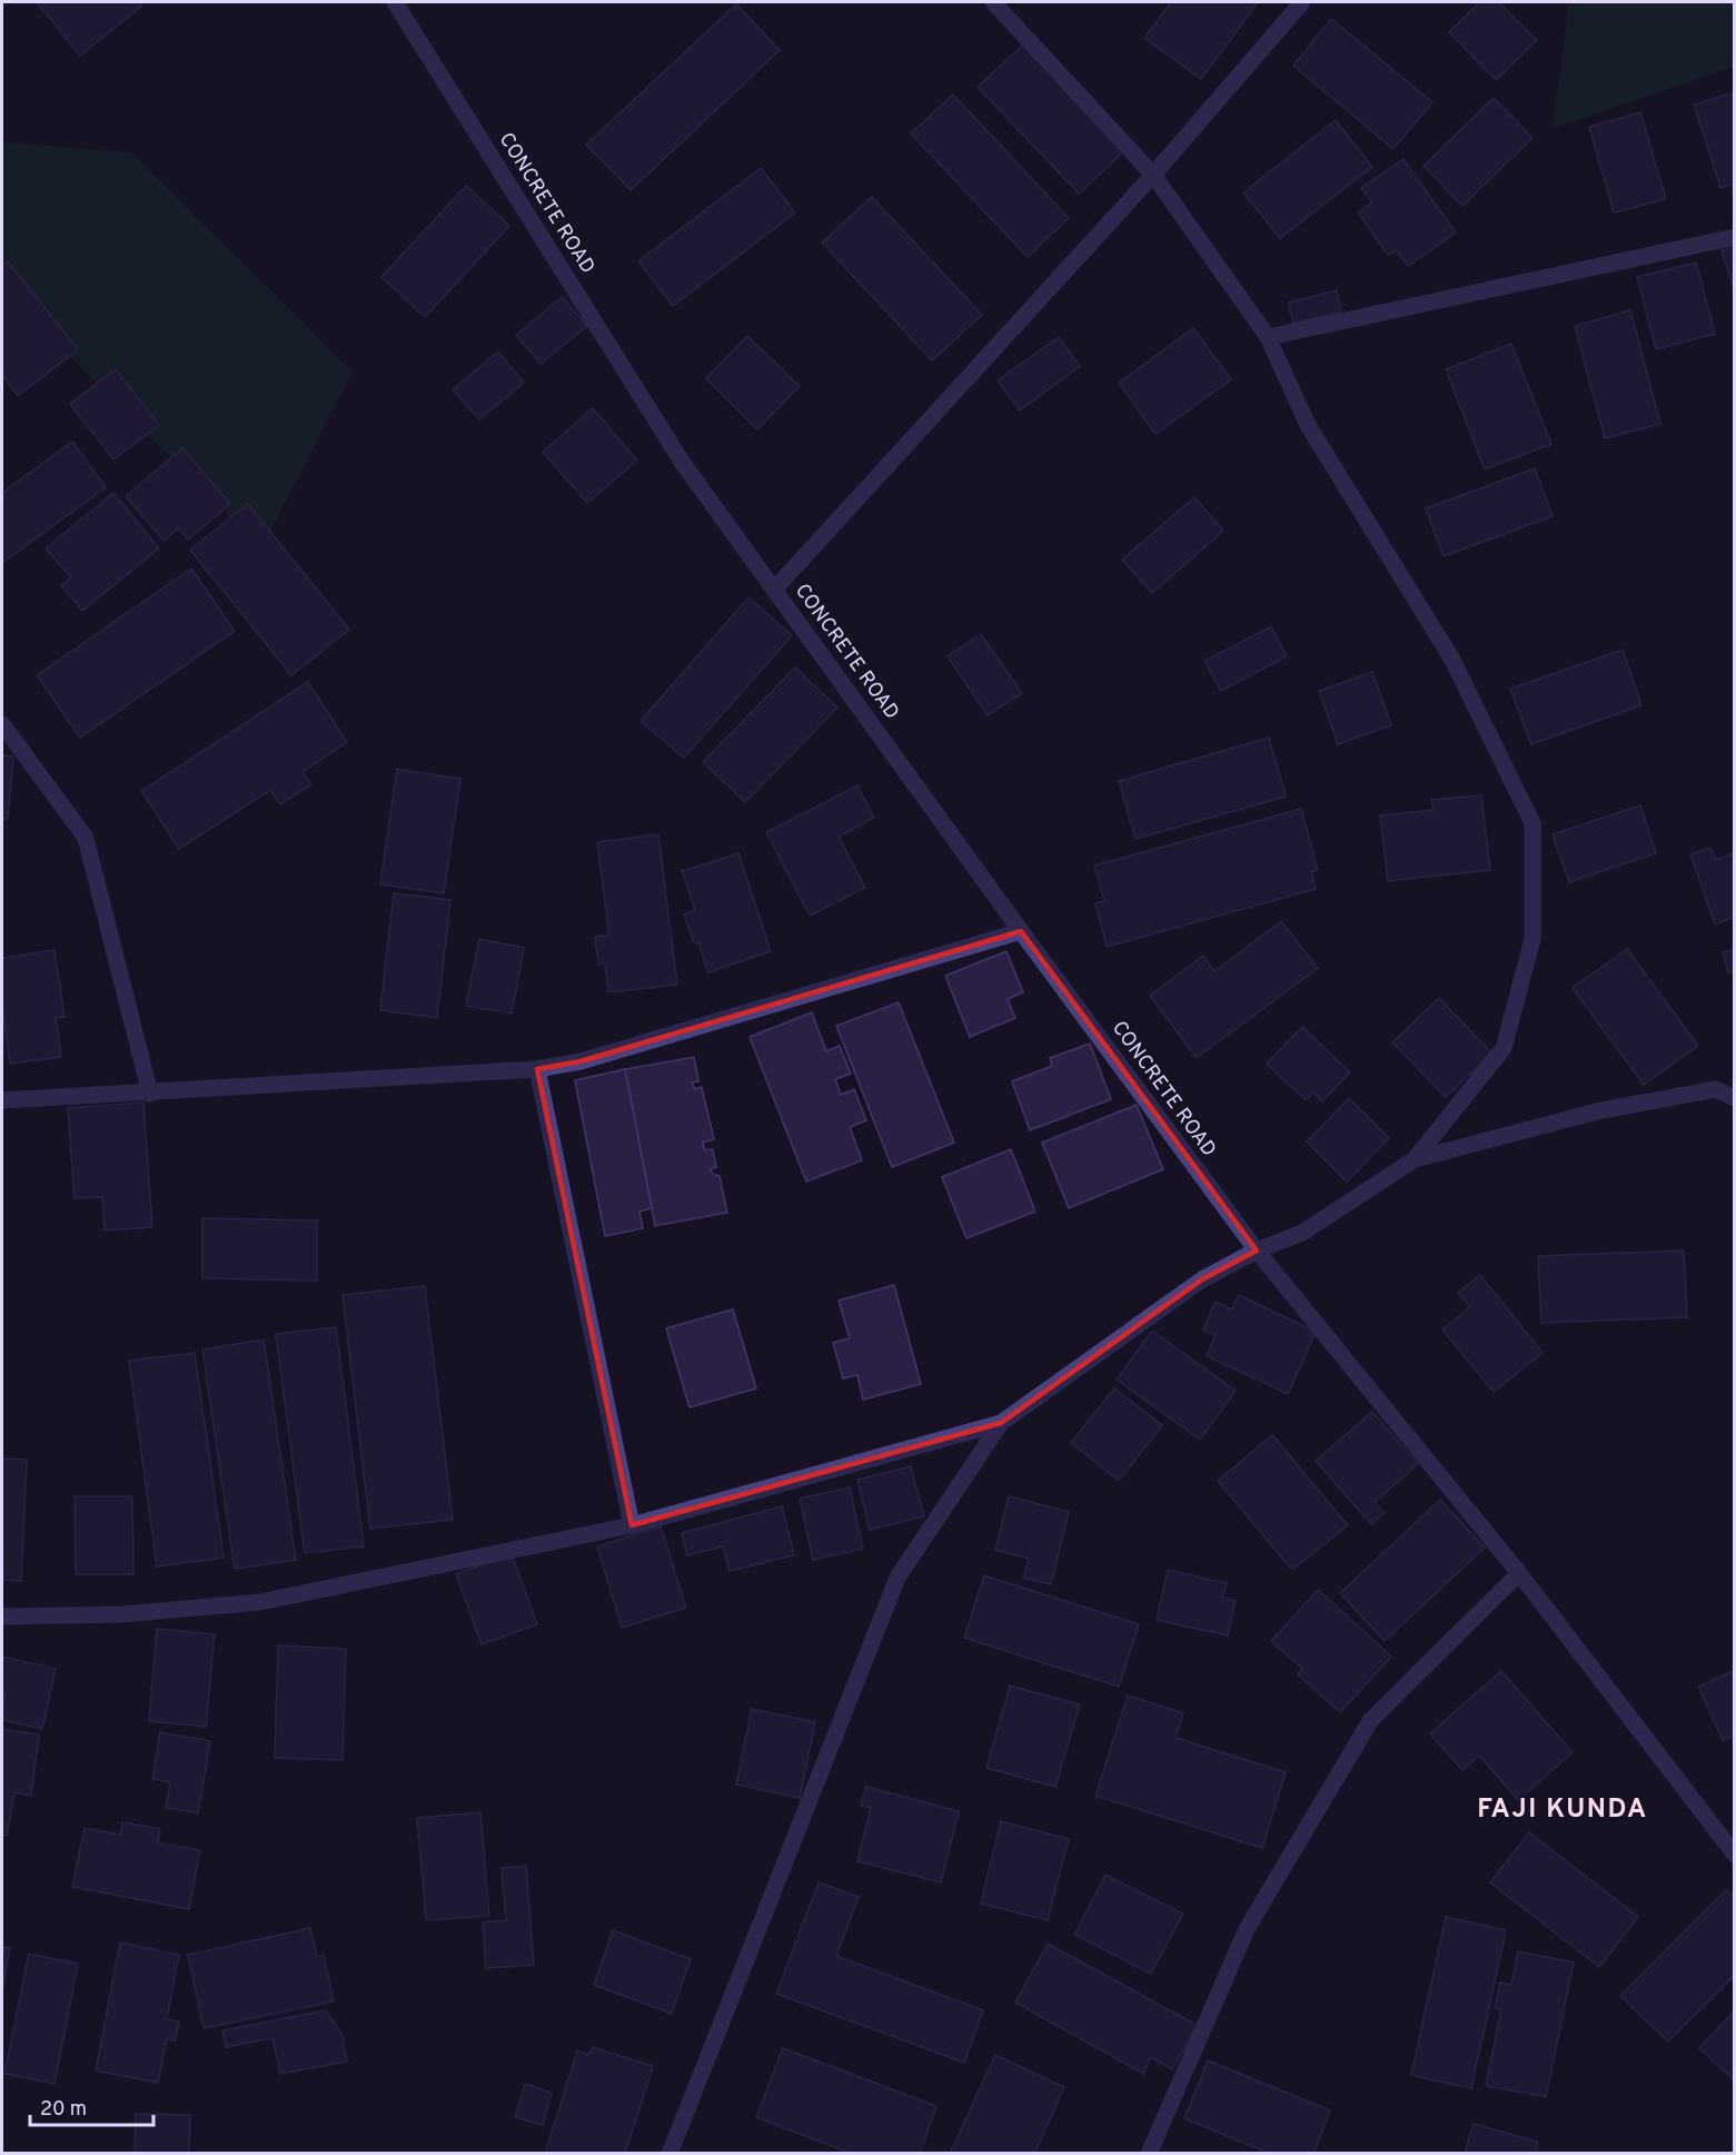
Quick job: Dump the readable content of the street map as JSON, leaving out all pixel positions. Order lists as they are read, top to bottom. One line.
{"streets":{"street":["CONCRETE ROAD"]},"districts":["FAJI KUNDA"],"scale_bar":"20 m"}
